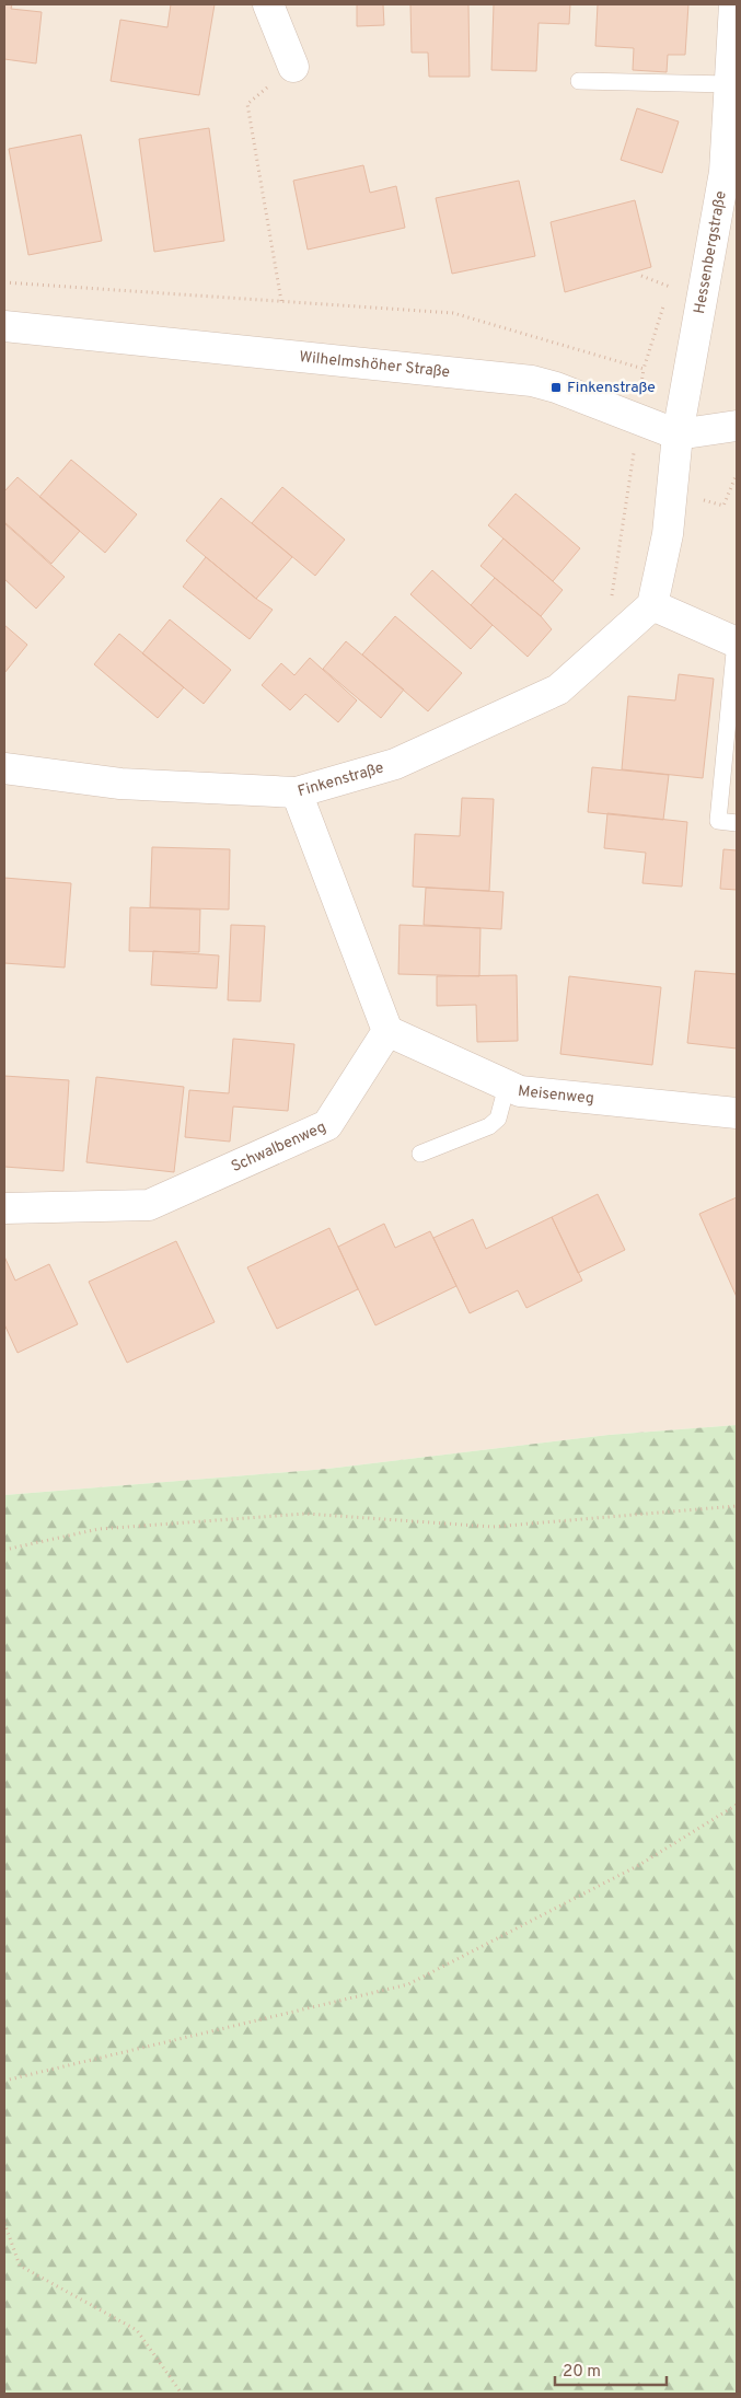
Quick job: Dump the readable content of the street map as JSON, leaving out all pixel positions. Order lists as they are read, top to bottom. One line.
{"streets":{"street":["Hessenbergstraße","Wilhelmshöher Straße","Finkenstraße","Meisenweg","Schwalbenweg"]},"crossings":[["Hessenbergstraße","Wilhelmshöher Straße"],["Meisenweg","Schwalbenweg"]],"places":{"transit":["Finkenstraße"]},"scale_bar":"20 m"}
